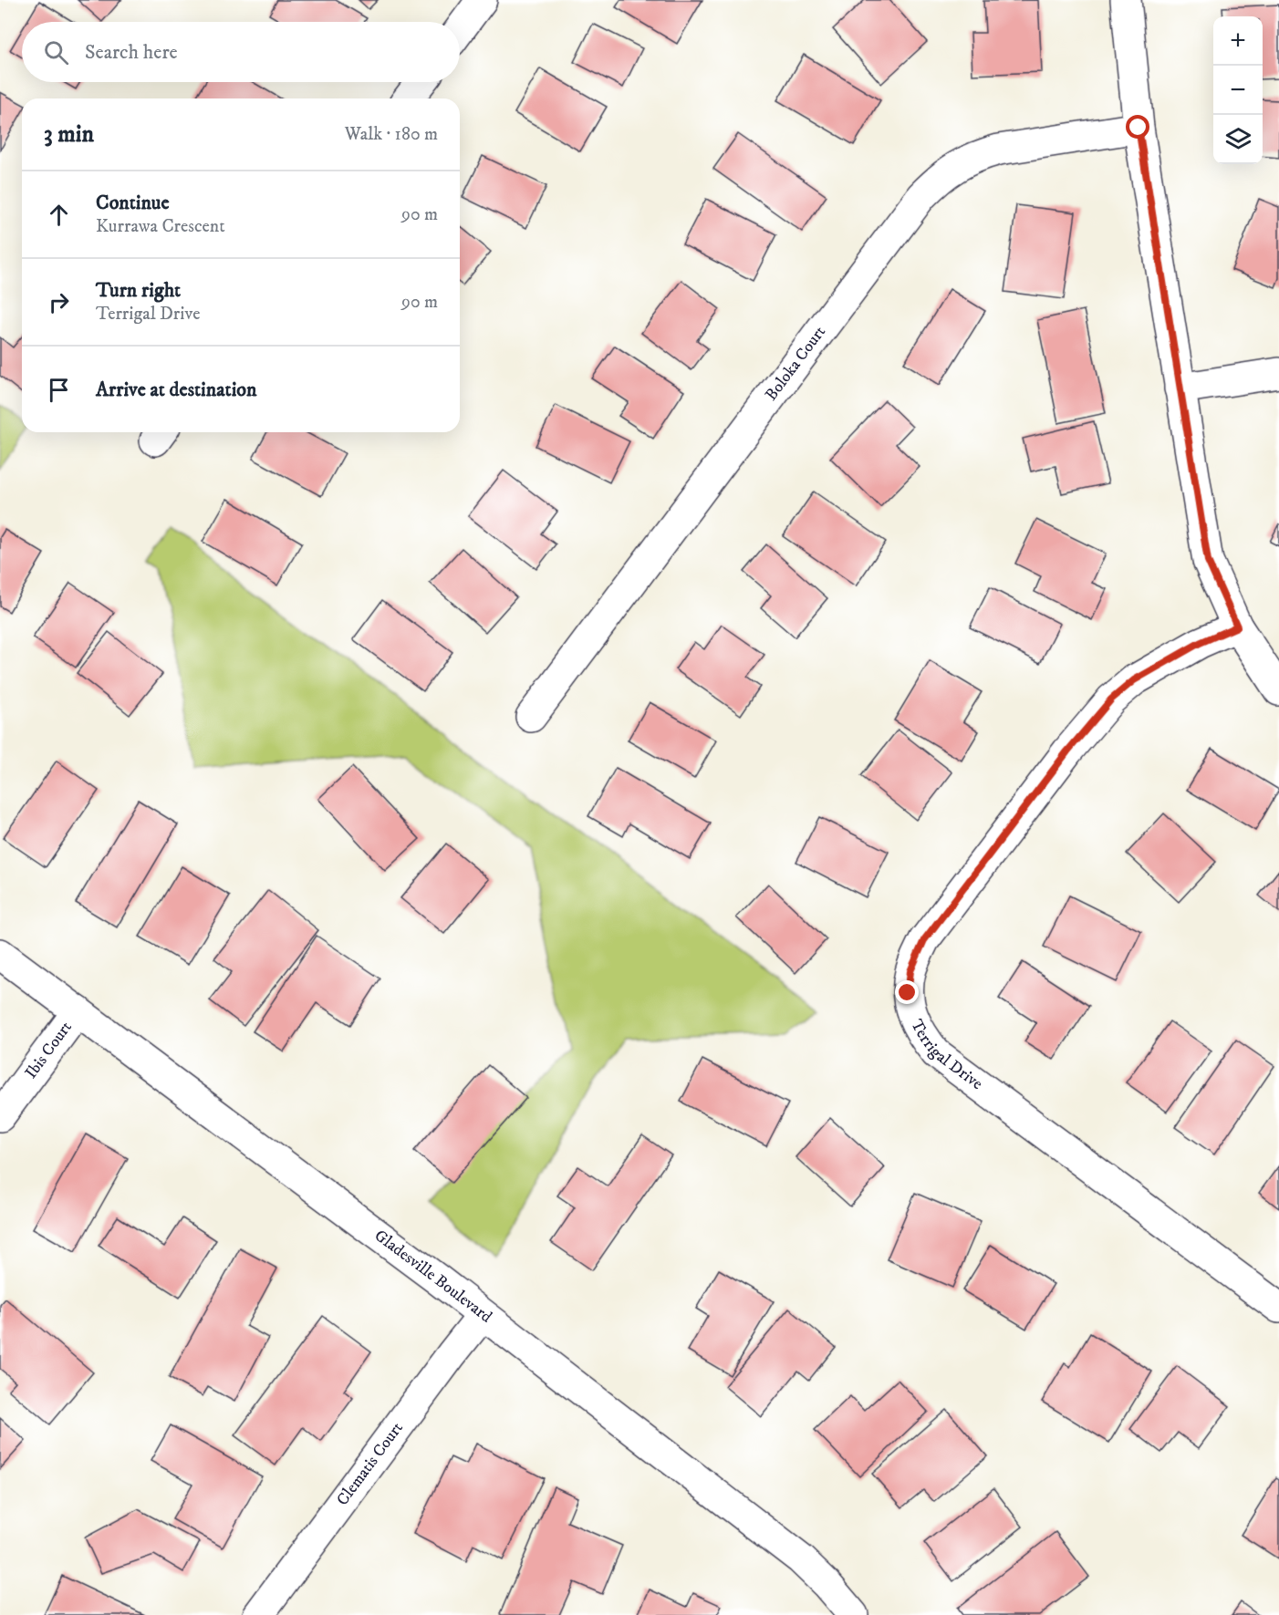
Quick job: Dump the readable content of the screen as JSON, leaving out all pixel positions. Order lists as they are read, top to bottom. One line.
{"streets":{"street":["Boloka Court","Ibis Court","Terrigal Drive","Gladesville Boulevard","Clematis Court"]},"crossings":[["Ibis Court","Gladesville Boulevard"],["Gladesville Boulevard","Clematis Court"]],"page":{"map_buttons":["+","−"],"search":"Search here","heading":["3 min","Walk · 180 m"],"list":[["Continue","Kurrawa Crescent","90 m"],["Turn right","Terrigal Drive","90 m"],"Arrive at destination"]}}
